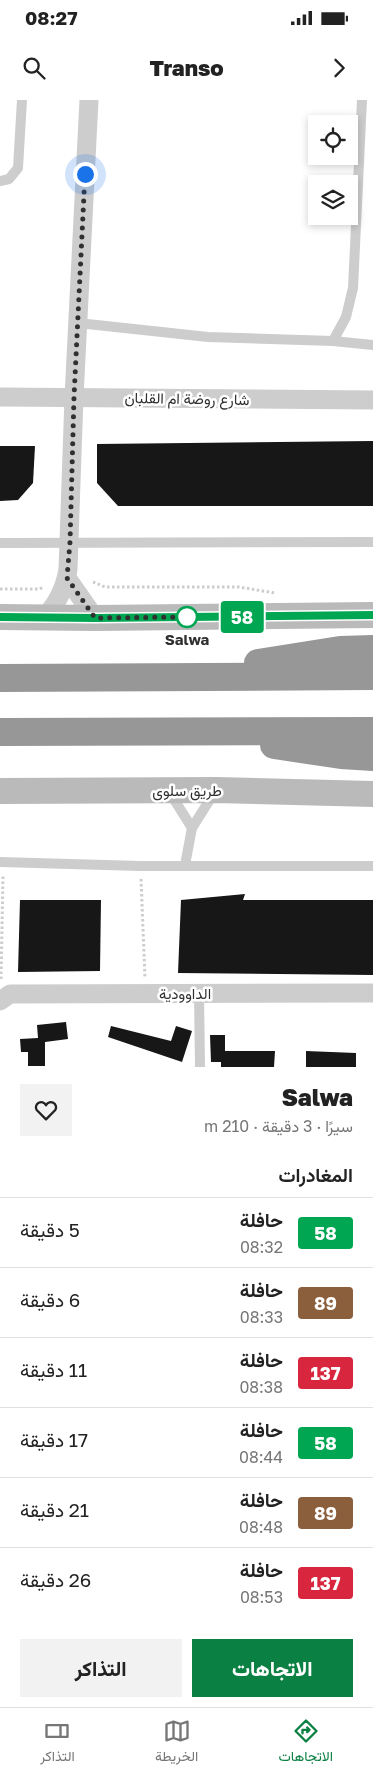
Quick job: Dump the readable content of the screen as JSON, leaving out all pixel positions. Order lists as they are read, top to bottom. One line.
{"streets":{"main road":["طريق سلوى"],"street":["شارع روضة ام القلبان","الداوودية"]},"places":["Salwa"],"lines":["bus line 58"],"page":{"status":"08:27","header":"Transo","on_map":"58","heading":[["Salwa","سيرًا · 3 دقيقة · 210 m"],"المغادرات"],"list":[{"mark":"58","name":"حافلة","note":"08:32","value":"5 دقيقة"},{"mark":"89","name":"حافلة","note":"08:33","value":"6 دقيقة"},{"mark":"137","name":"حافلة","note":"08:38","value":"11 دقيقة"},{"mark":"58","name":"حافلة","note":"08:44","value":"17 دقيقة"},{"mark":"89","name":"حافلة","note":"08:48","value":"21 دقيقة"},{"mark":"137","name":"حافلة","note":"08:53","value":"26 دقيقة"}],"buttons":["الاتجاهات","التذاكر"],"tabs":["الاتجاهات","الخريطة","التذاكر"]}}
